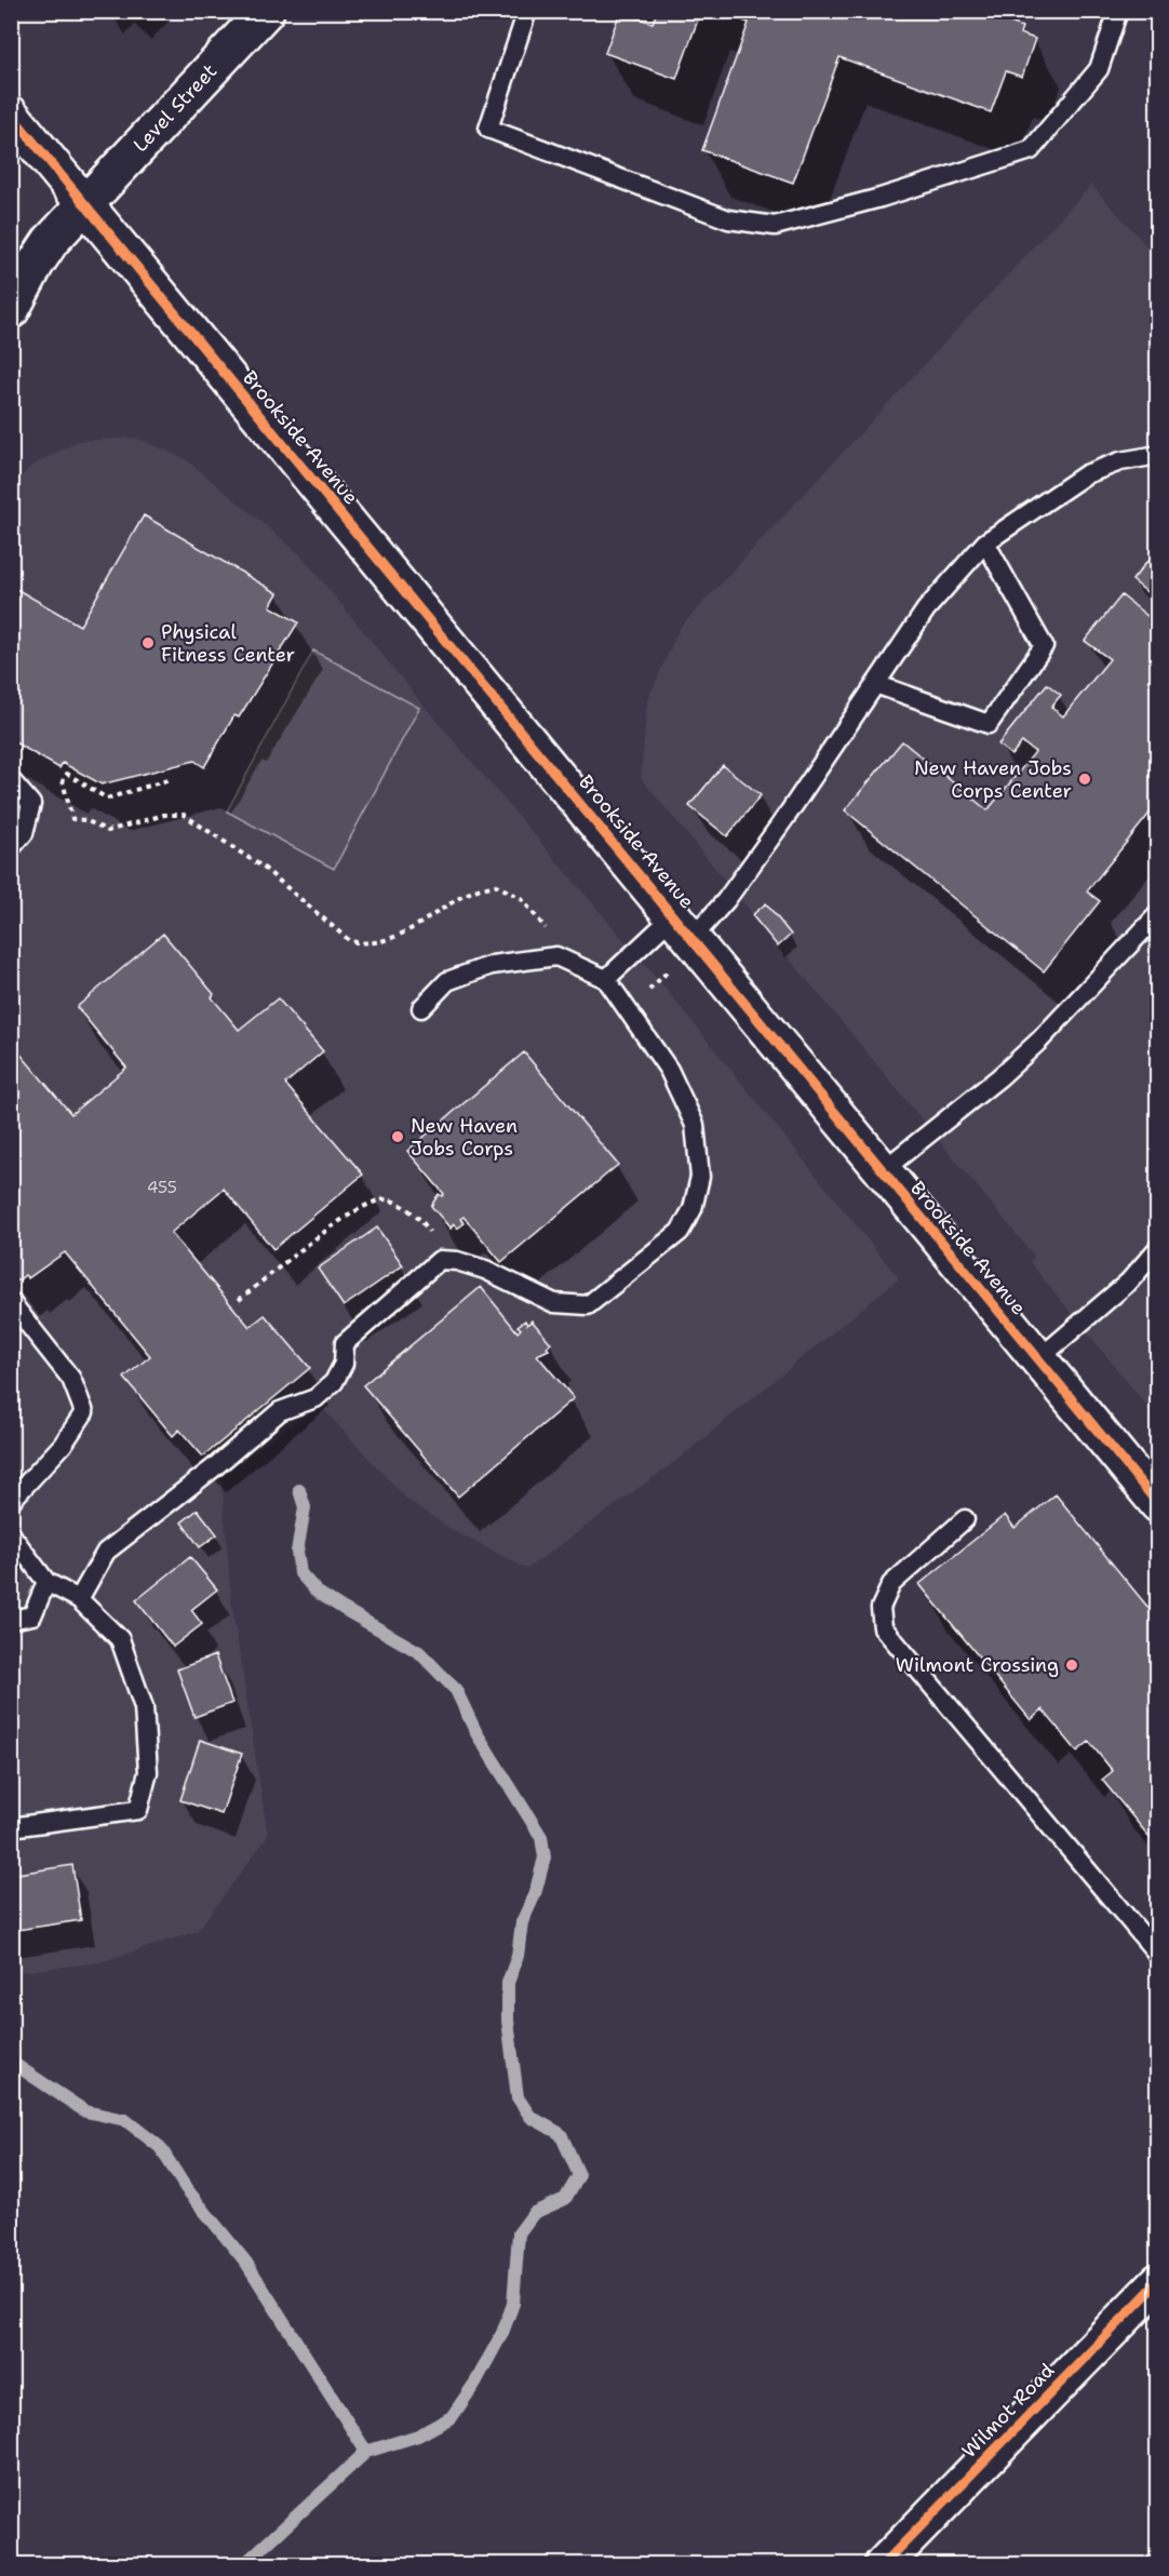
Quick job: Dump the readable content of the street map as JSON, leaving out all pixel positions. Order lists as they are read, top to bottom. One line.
{"streets":{"street":["Level Street","Brookside Avenue","Wilmot Road"]},"crossings":[["Level Street","Brookside Avenue"]],"places":["Physical Fitness Center","New Haven Jobs Corps Center","New Haven Jobs Corps","Wilmont Crossing"],"house_numbers":["455"]}
